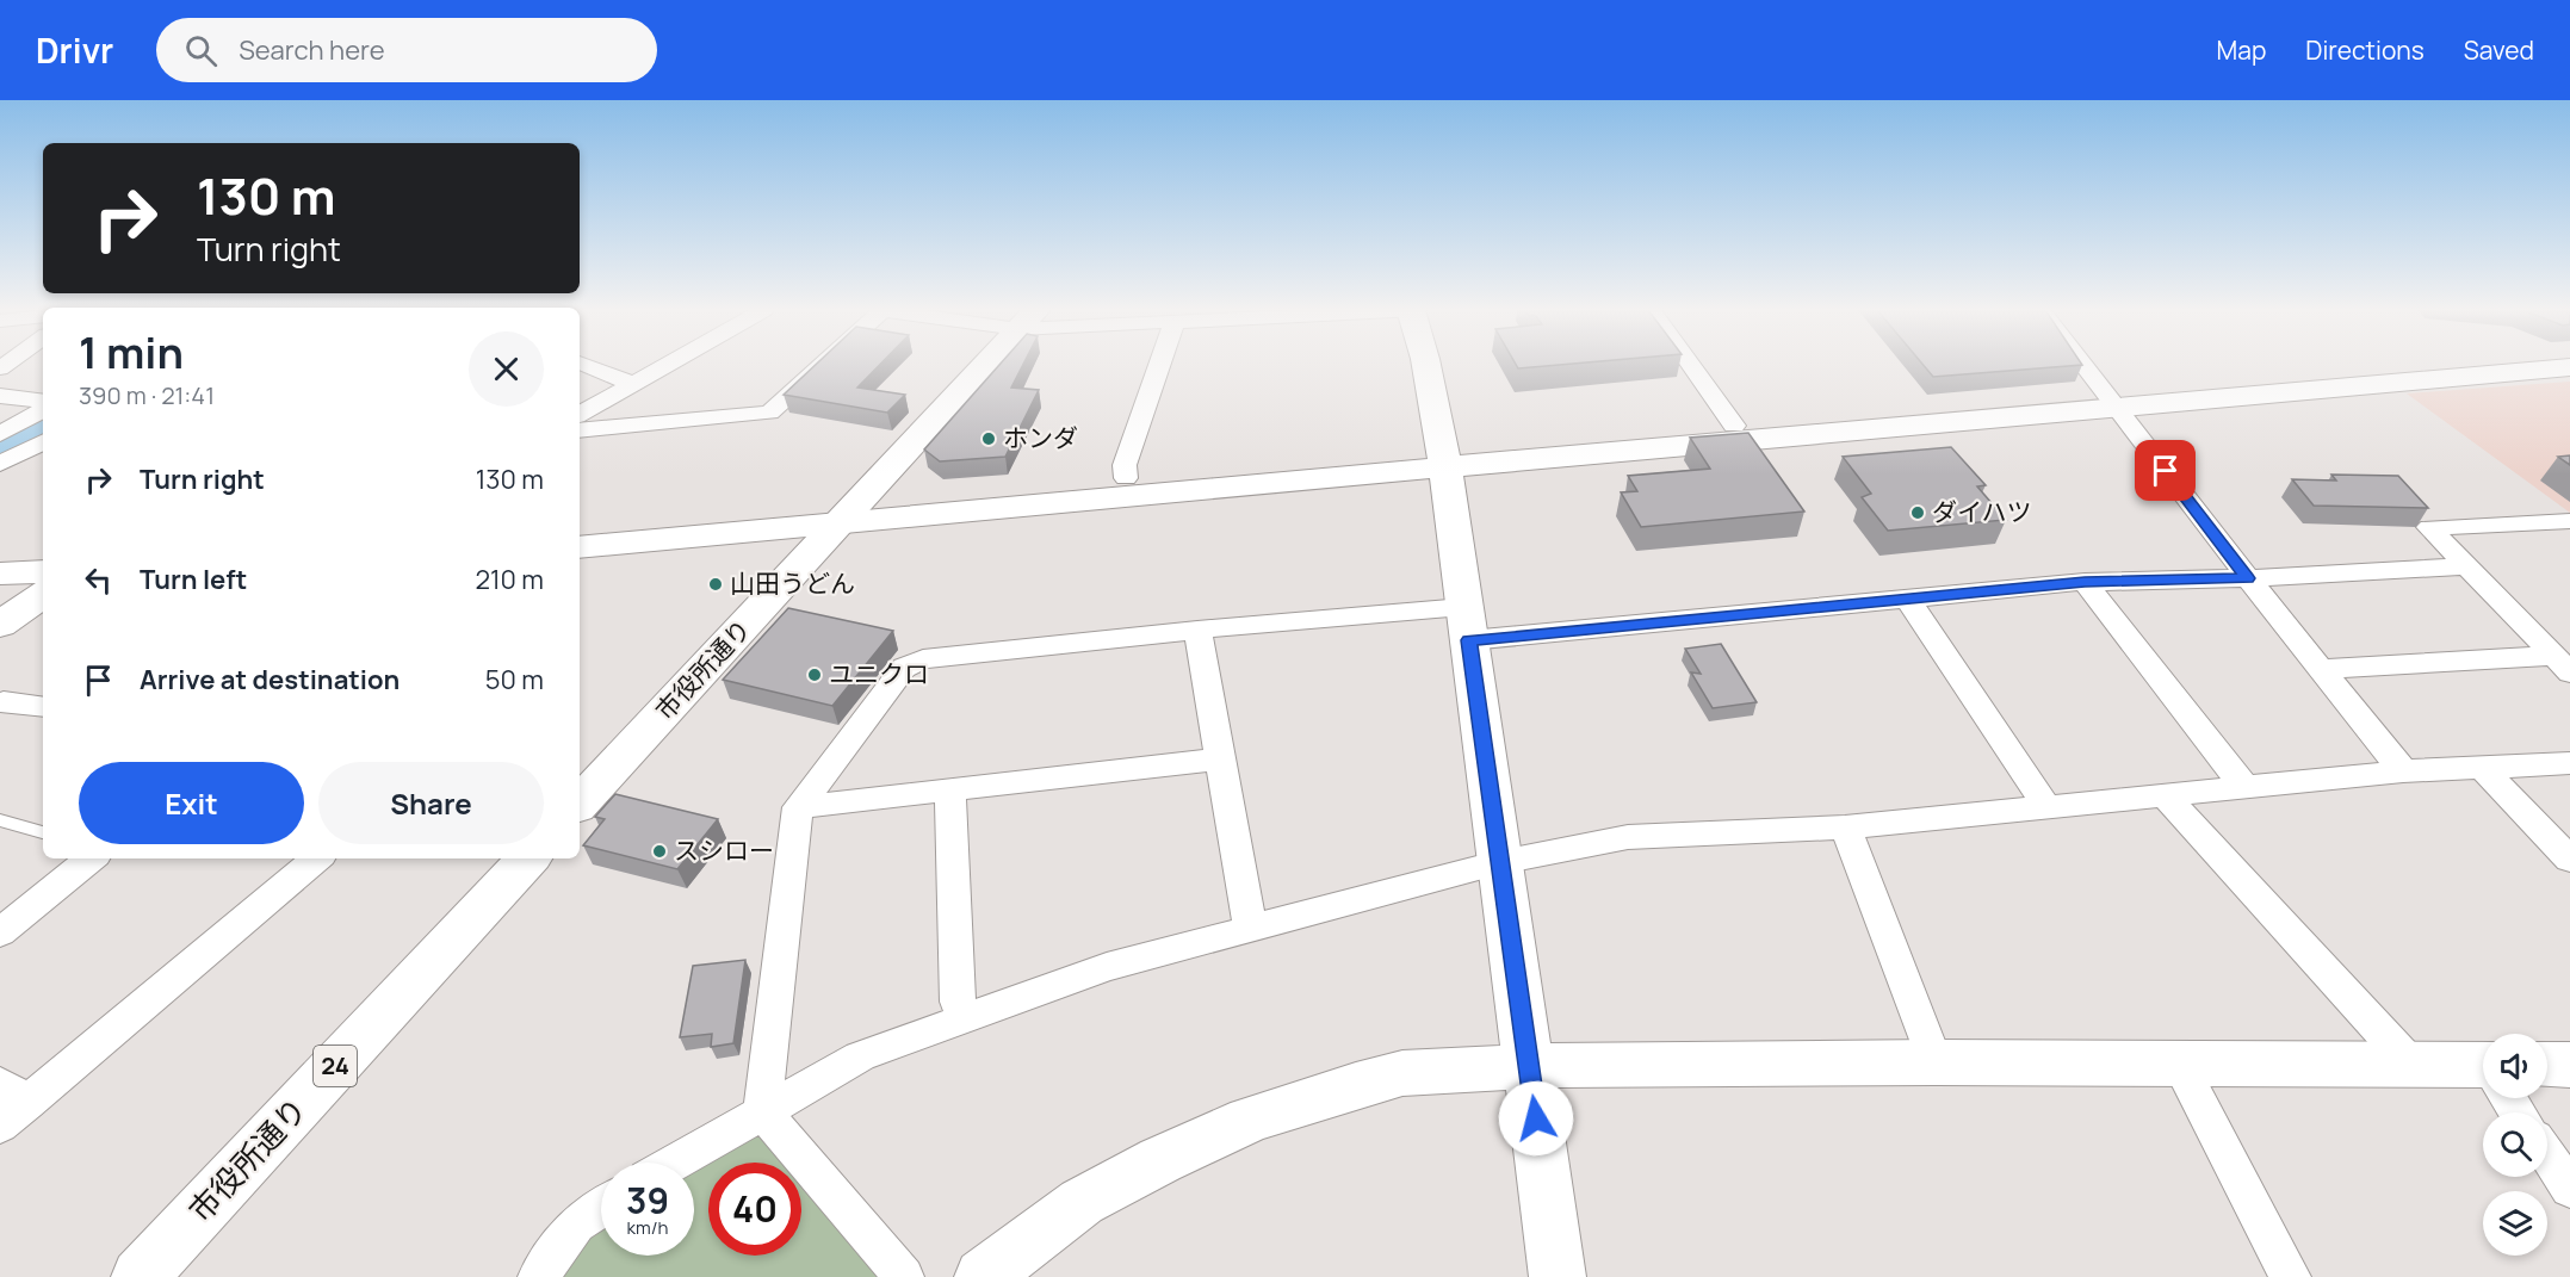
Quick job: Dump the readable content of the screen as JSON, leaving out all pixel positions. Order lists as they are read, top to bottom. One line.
{"streets":{"street":["市役所通り","24"]},"places":["ホンダ","ダイハツ","山田うどん","ユニクロ","スシロー"],"page":{"header":"Drivr","search":"Search here","nav":["Map","Directions","Saved"],"turn":["130 m","Turn right"],"heading":["1 min","390 m · 21:41"],"list":[{"name":"Turn right","value":"130 m"},{"name":"Turn left","value":"210 m"},{"name":"Arrive at destination","value":"50 m"}],"buttons":["Exit","Share"],"speed":"39 km/h","limit":"40"}}
